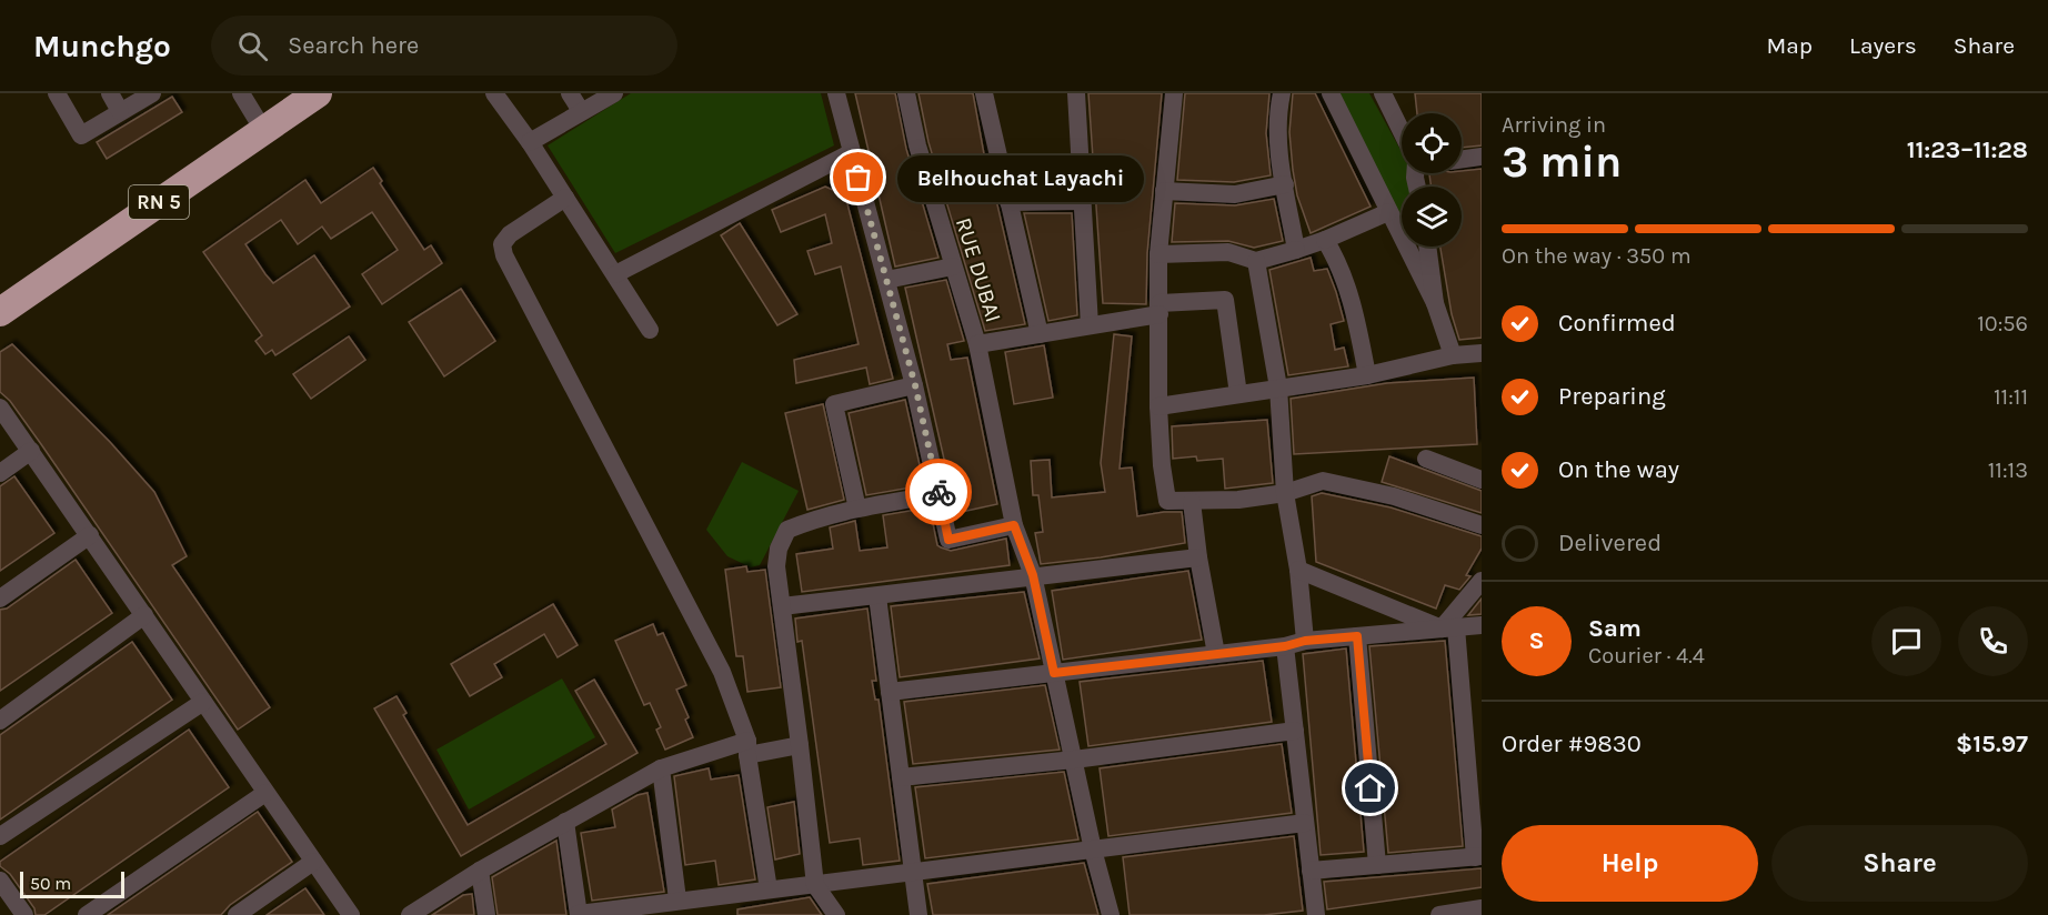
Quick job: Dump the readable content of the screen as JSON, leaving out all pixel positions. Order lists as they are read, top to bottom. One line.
{"streets":{"highway":["RN 5"],"street":["RUE DUBAI"]},"places":["Belhouchat Layachi"],"scale_bar":"50 m","page":{"header":"Munchgo","search":"Search here","nav":["Map","Layers","Share"],"heading":["3 min","Arriving in","11:23–11:28"],"panel":["Sam","Courier · 4.4","Order #9830","$15.97"],"bubble":"Belhouchat Layachi","bar":"On the way · 350 m","list":[["Confirmed","10:56"],["Preparing","11:11"],["On the way","11:13"],"Delivered"],"round":"S","buttons":["Help","Share"],"scale":"50 m"}}
